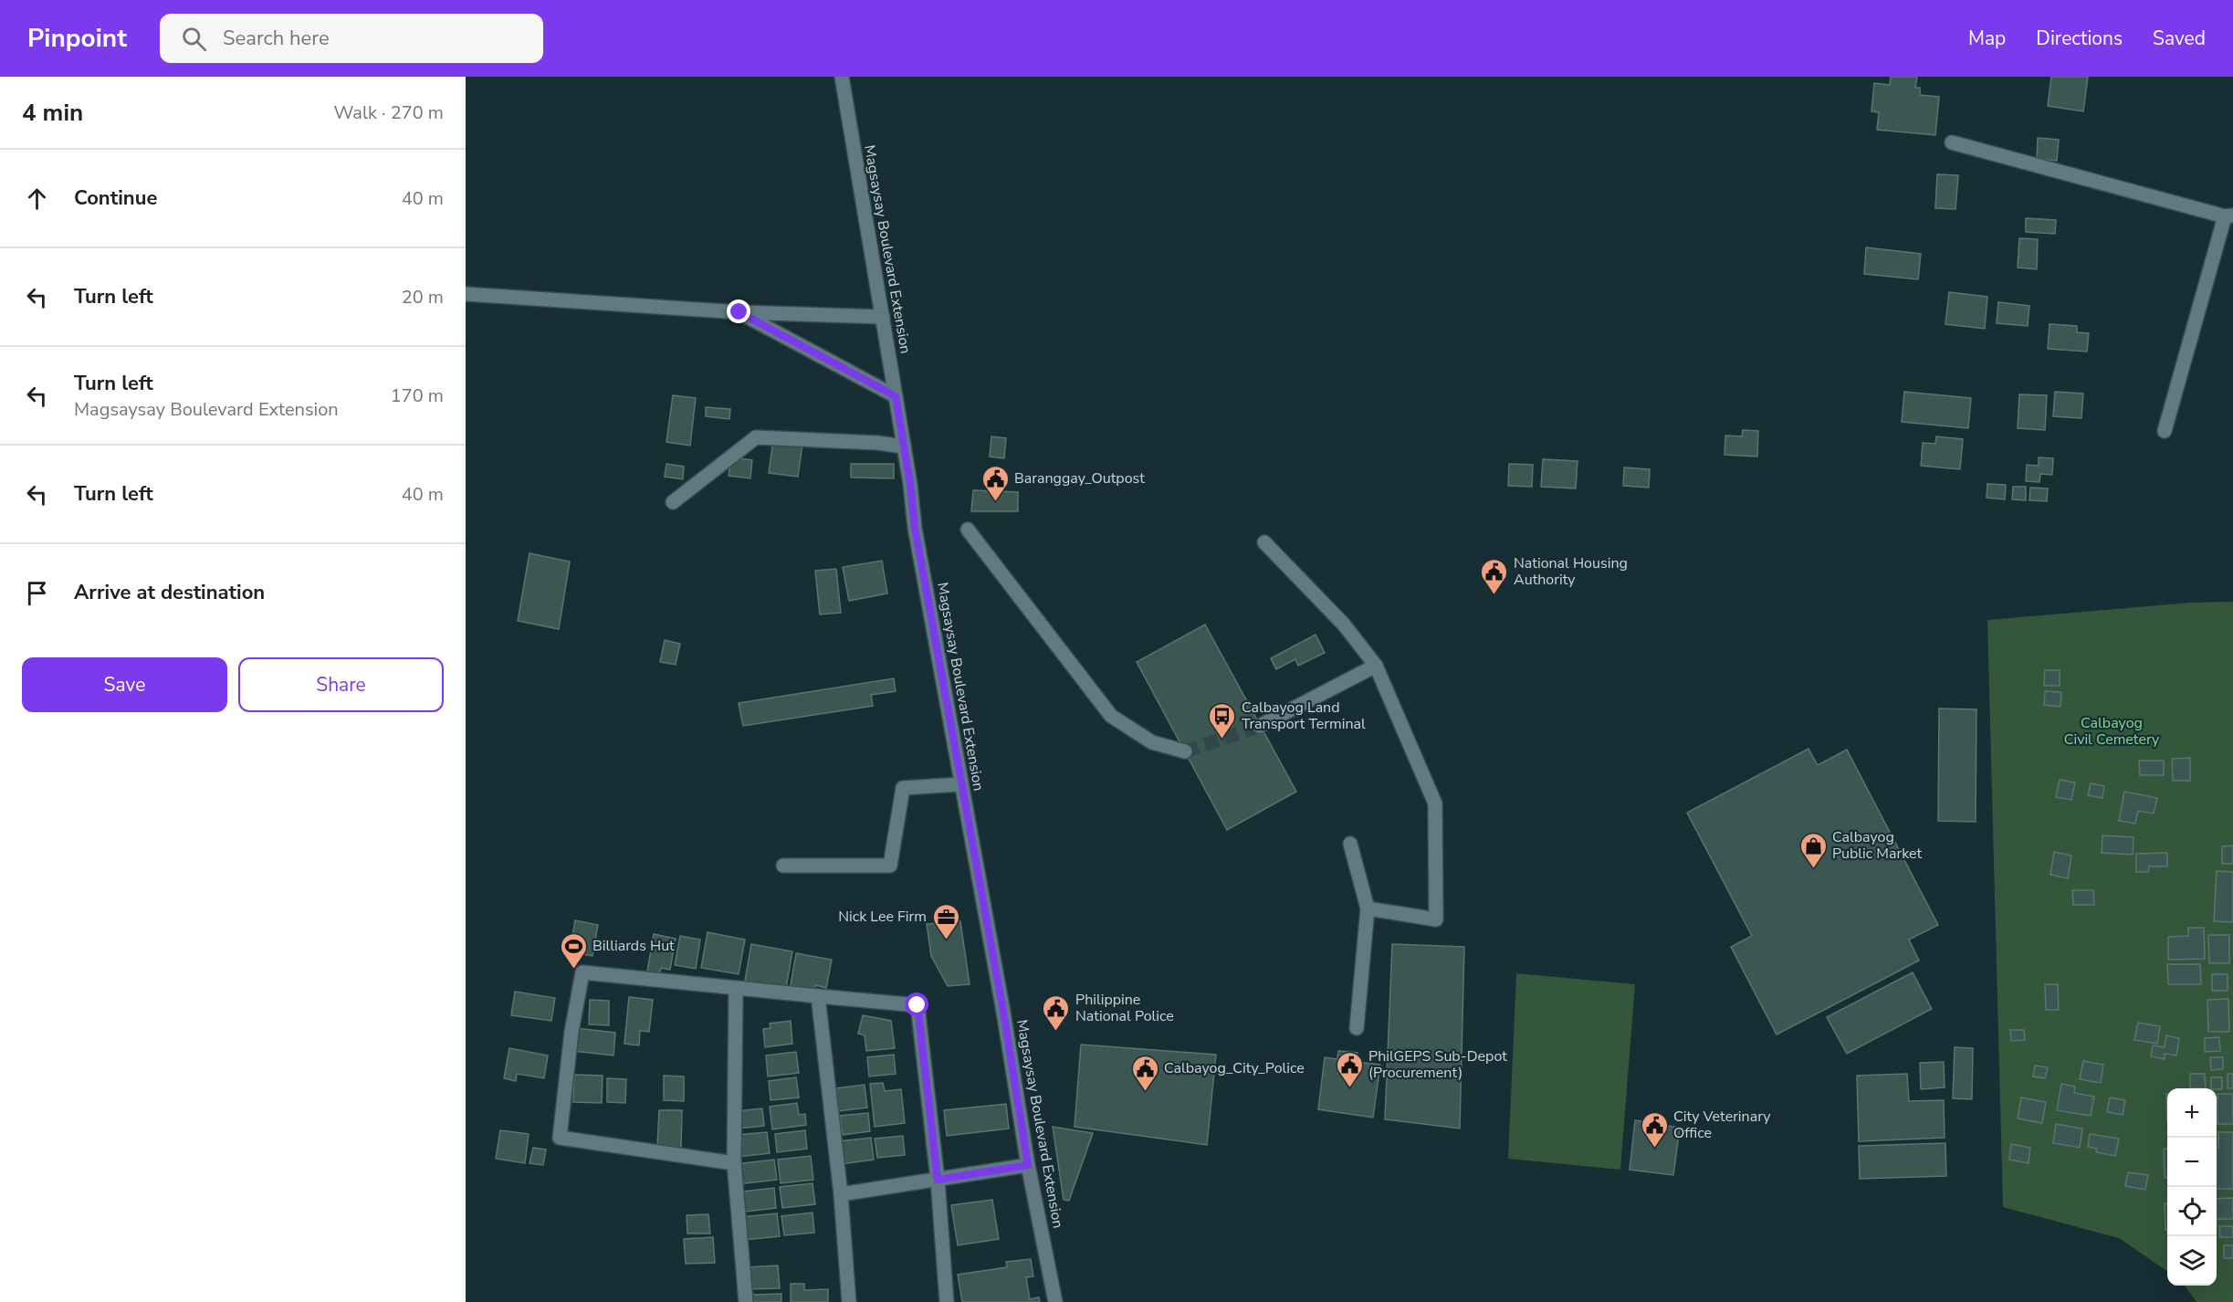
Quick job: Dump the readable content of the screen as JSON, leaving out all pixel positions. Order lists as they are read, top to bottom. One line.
{"streets":{"street":["Magsaysay Boulevard Extension"]},"parks":["Calbayog Civil Cemetery"],"places":{"public building":["Baranggay_Outpost","National Housing Authority","Philippine National Police","PhilGEPS Sub-Depot (Procurement)","Calbayog_City_Police","City Veterinary Office"],"bus stop":["Calbayog Land Transport Terminal"],"shop":["Calbayog Public Market"],"office":["Nick Lee Firm"],"sports":["Billiards Hut"]},"page":{"header":"Pinpoint","search":"Search here","nav":["Map","Directions","Saved"],"heading":["4 min","Walk · 270 m"],"list":[["Continue","40 m"],["Turn left","20 m"],["Turn left","Magsaysay Boulevard Extension","170 m"],["Turn left","40 m"],"Arrive at destination"],"buttons":["Save","Share"],"map_buttons":["+","−"]}}
